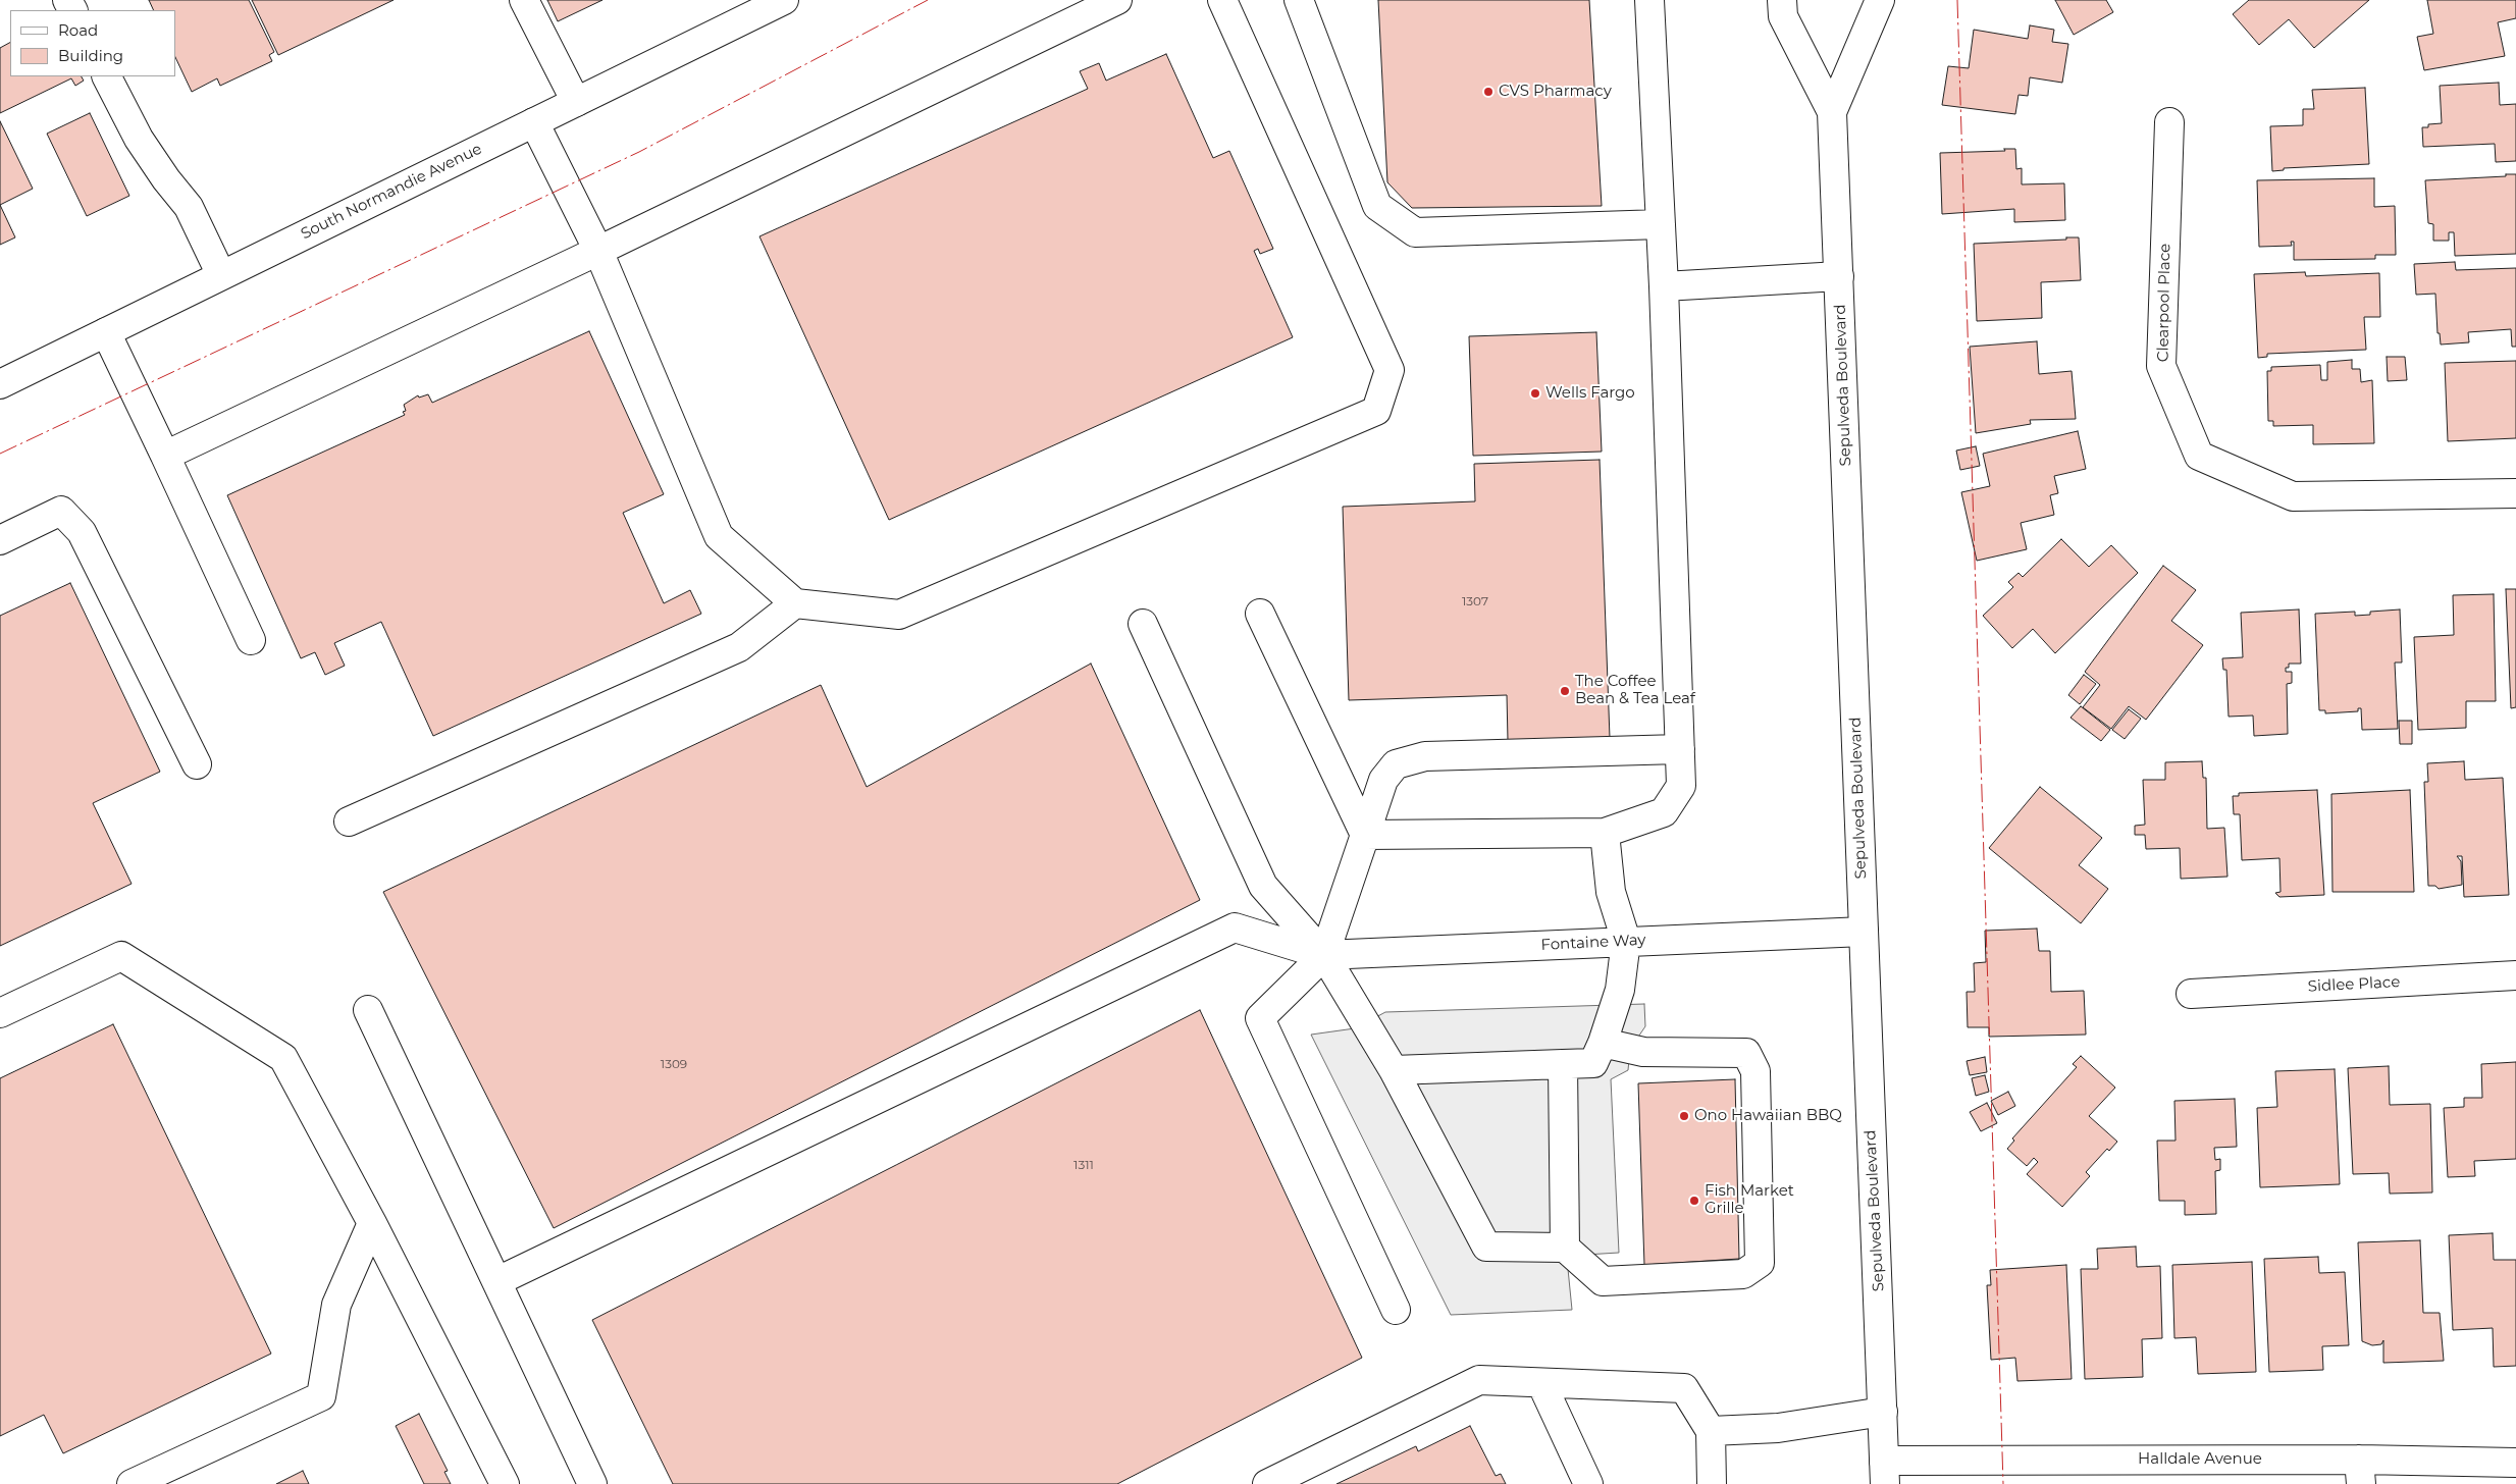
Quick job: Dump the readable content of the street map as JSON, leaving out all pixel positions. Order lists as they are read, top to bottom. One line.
{"streets":{"street":["South Normandie Avenue","Clearpool Place","Sepulveda Boulevard","Fontaine Way","Sidlee Place","Halldale Avenue"]},"crossings":[["Sepulveda Boulevard","Fontaine Way"],["Sepulveda Boulevard","Halldale Avenue"]],"places":["CVS Pharmacy","Wells Fargo","The Coffee Bean & Tea Leaf","Ono Hawaiian BBQ","Fish Market Grille"],"house_numbers":["1307","1309","1311"],"legend":["Road","Building"]}
